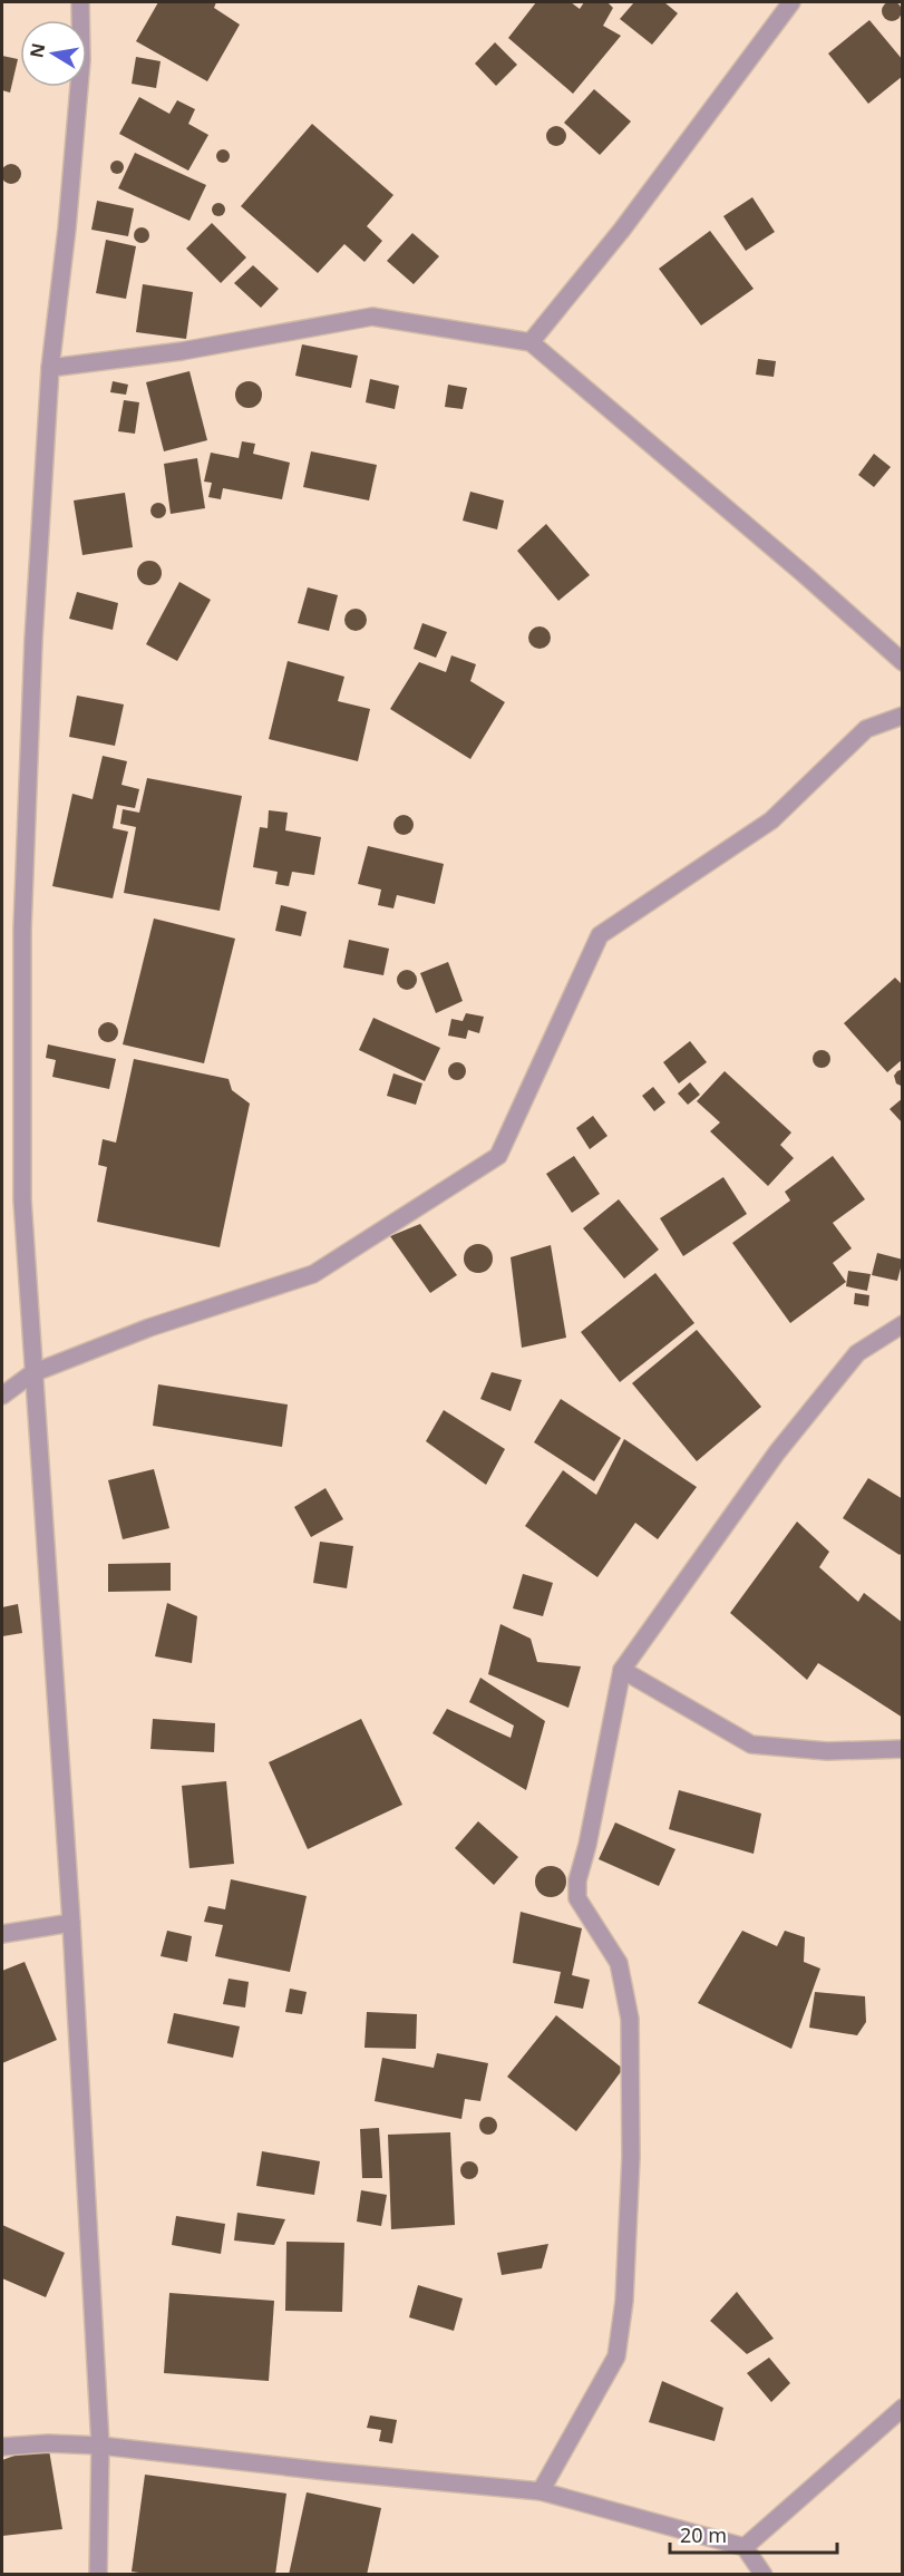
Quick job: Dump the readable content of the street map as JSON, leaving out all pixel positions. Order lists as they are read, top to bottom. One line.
{"scale_bar":"20 m","north":"left"}
